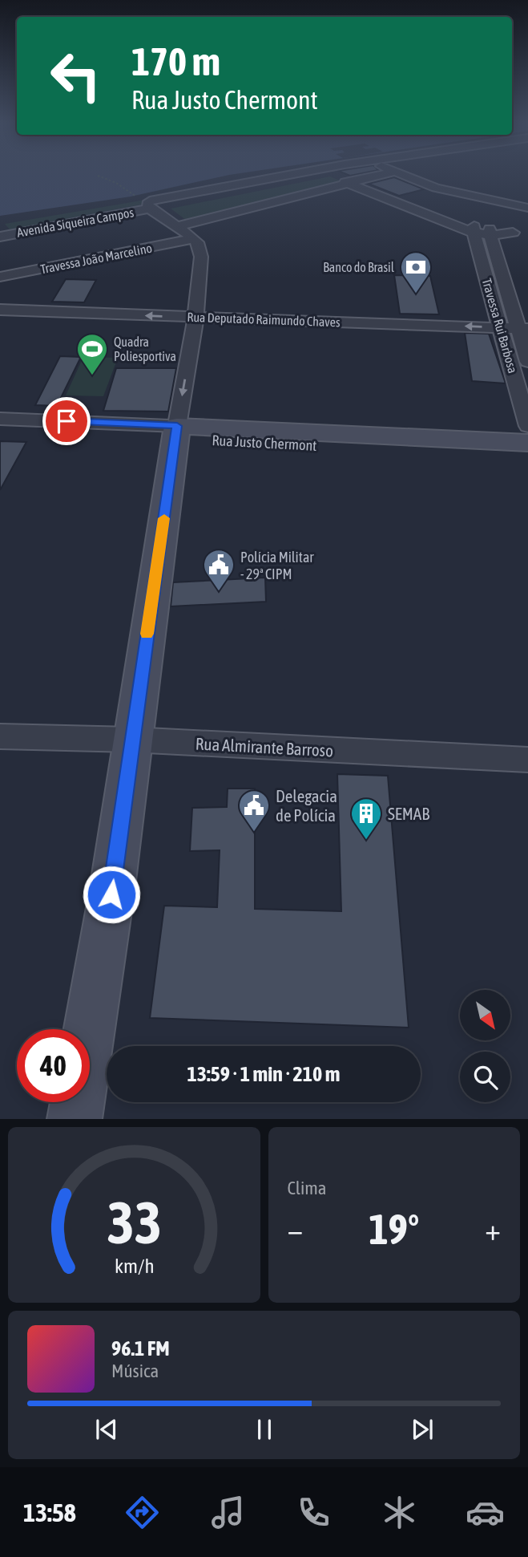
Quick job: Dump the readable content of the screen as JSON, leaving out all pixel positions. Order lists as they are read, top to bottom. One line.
{"streets":{"street":["Avenida Siqueira Campos","Travessa João Marcelino","Rua Deputado Raimundo Chaves","Travessa Rui Barbosa","Rua Justo Chermont","Rua Almirante Barroso"]},"crossings":[["Rua Deputado Raimundo Chaves","Travessa Rui Barbosa"]],"places":{"bank":["Banco do Brasil"],"sports":["Quadra Poliesportiva"],"public building":["Polícia Militar - 29ª CIPM","Delegacia de Polícia"],"building":["SEMAB"]},"north":"bottom right","page":{"turn":["170 m","Rua Justo Chermont"],"limit":"40","trip":"13:59 · 1 min · 210 m","tile":"Clima","heat":["−","19°","+"],"song":["96.1 FM","Música"],"tabs":"13:58","gauge":["33","km/h"]}}
